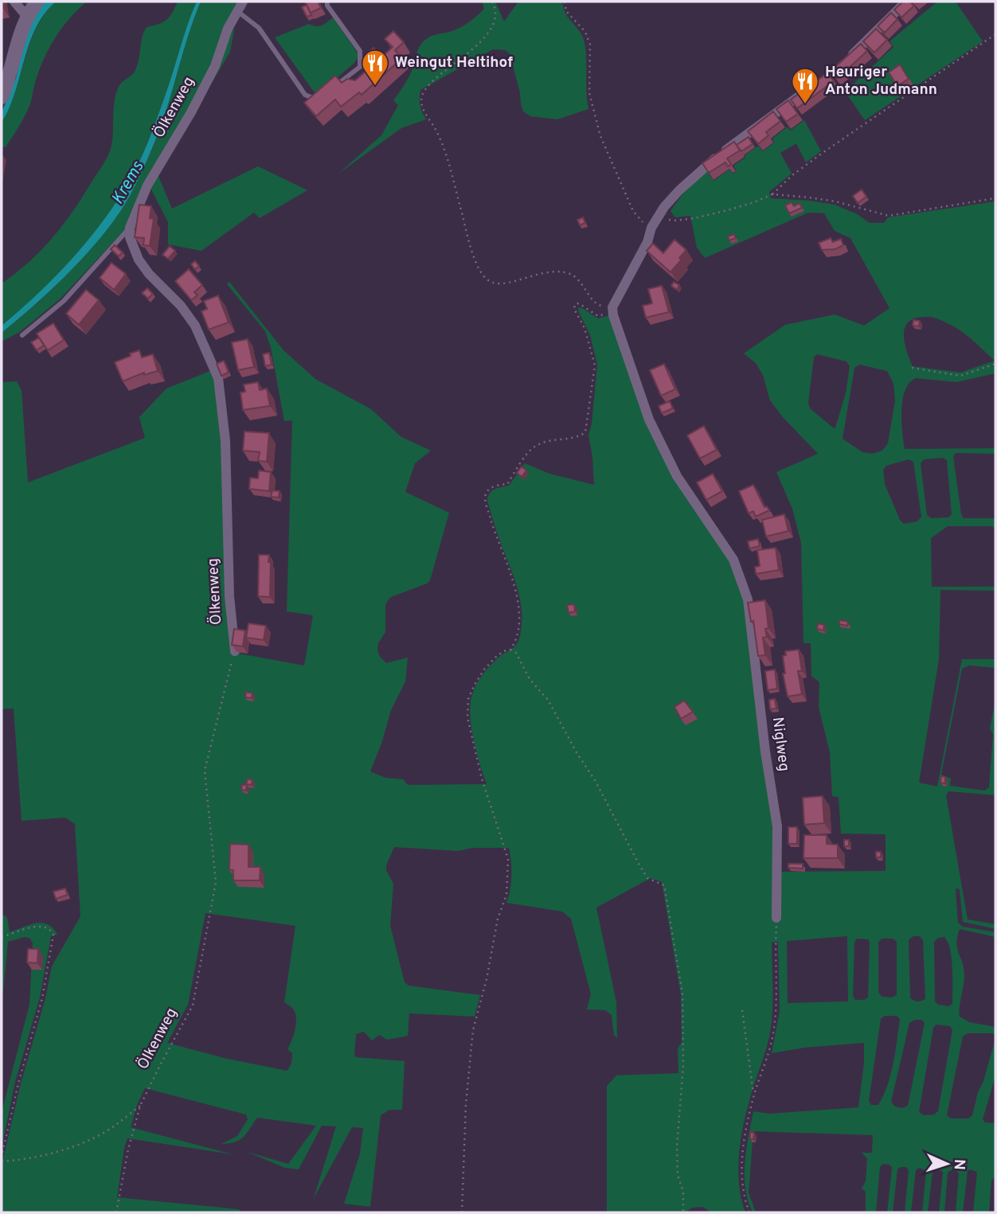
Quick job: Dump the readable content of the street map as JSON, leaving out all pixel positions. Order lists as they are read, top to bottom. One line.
{"streets":{"street":["Ölkenweg","Niglweg"]},"water":["Krems"],"places":{"restaurant":["Weingut Heltihof","Heuriger Anton Judmann"]},"north":"right"}
